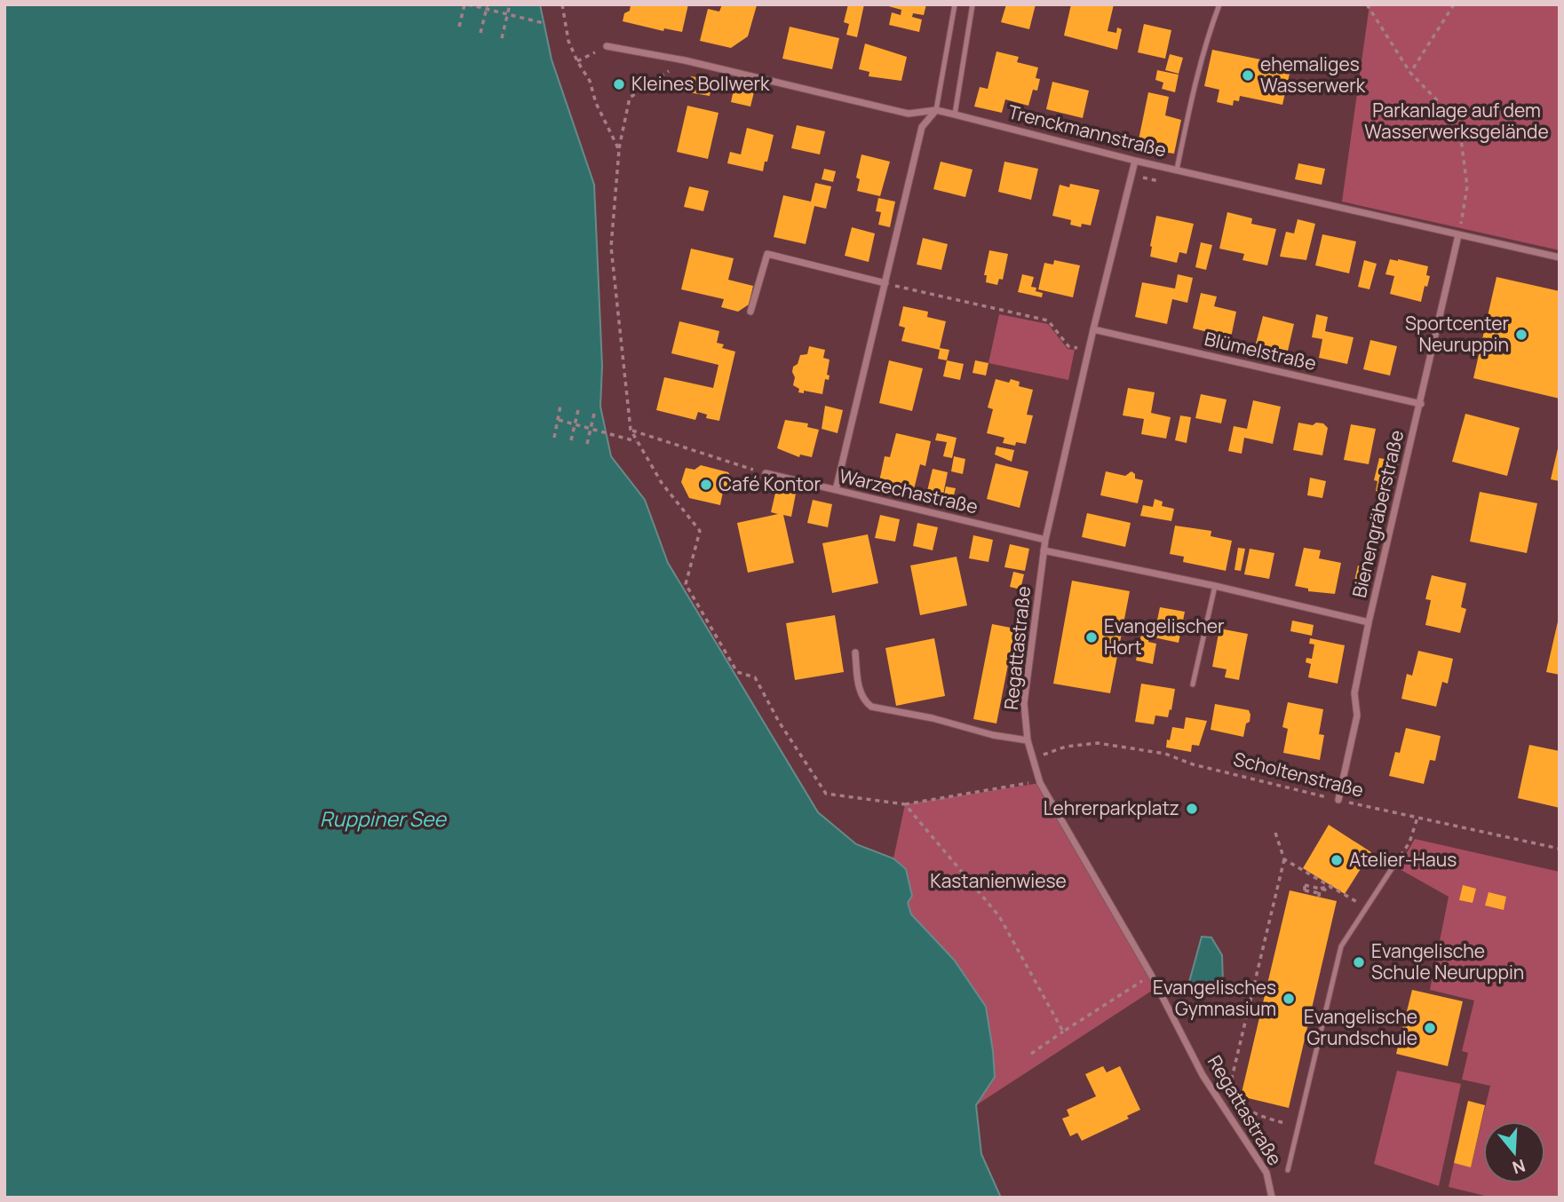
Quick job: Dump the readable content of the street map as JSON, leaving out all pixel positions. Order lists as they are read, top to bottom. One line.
{"streets":{"street":["Trenckmannstraße","Blümelstraße","Warzechastraße","Bienengräberstraße","Regattastraße"],"path":["Scholtenstraße"]},"crossings":[["Trenckmannstraße","Bienengräberstraße"],["Trenckmannstraße","Regattastraße"],["Blümelstraße","Bienengräberstraße"],["Blümelstraße","Regattastraße"],["Warzechastraße","Regattastraße"],["Bienengräberstraße","Scholtenstraße"],["Regattastraße","Scholtenstraße"]],"water":["Ruppiner See"],"parks":["Parkanlage auf dem Wasserwerksgelände","Kastanienwiese"],"places":["ehemaliges Wasserwerk","Kleines Bollwerk","Sportcenter Neuruppin","Café Kontor","Evangelischer Hort","Lehrerparkplatz","Atelier-Haus","Evangelische Schule Neuruppin","Evangelisches Gymnasium","Evangelische Grundschule"],"north":"bottom"}
